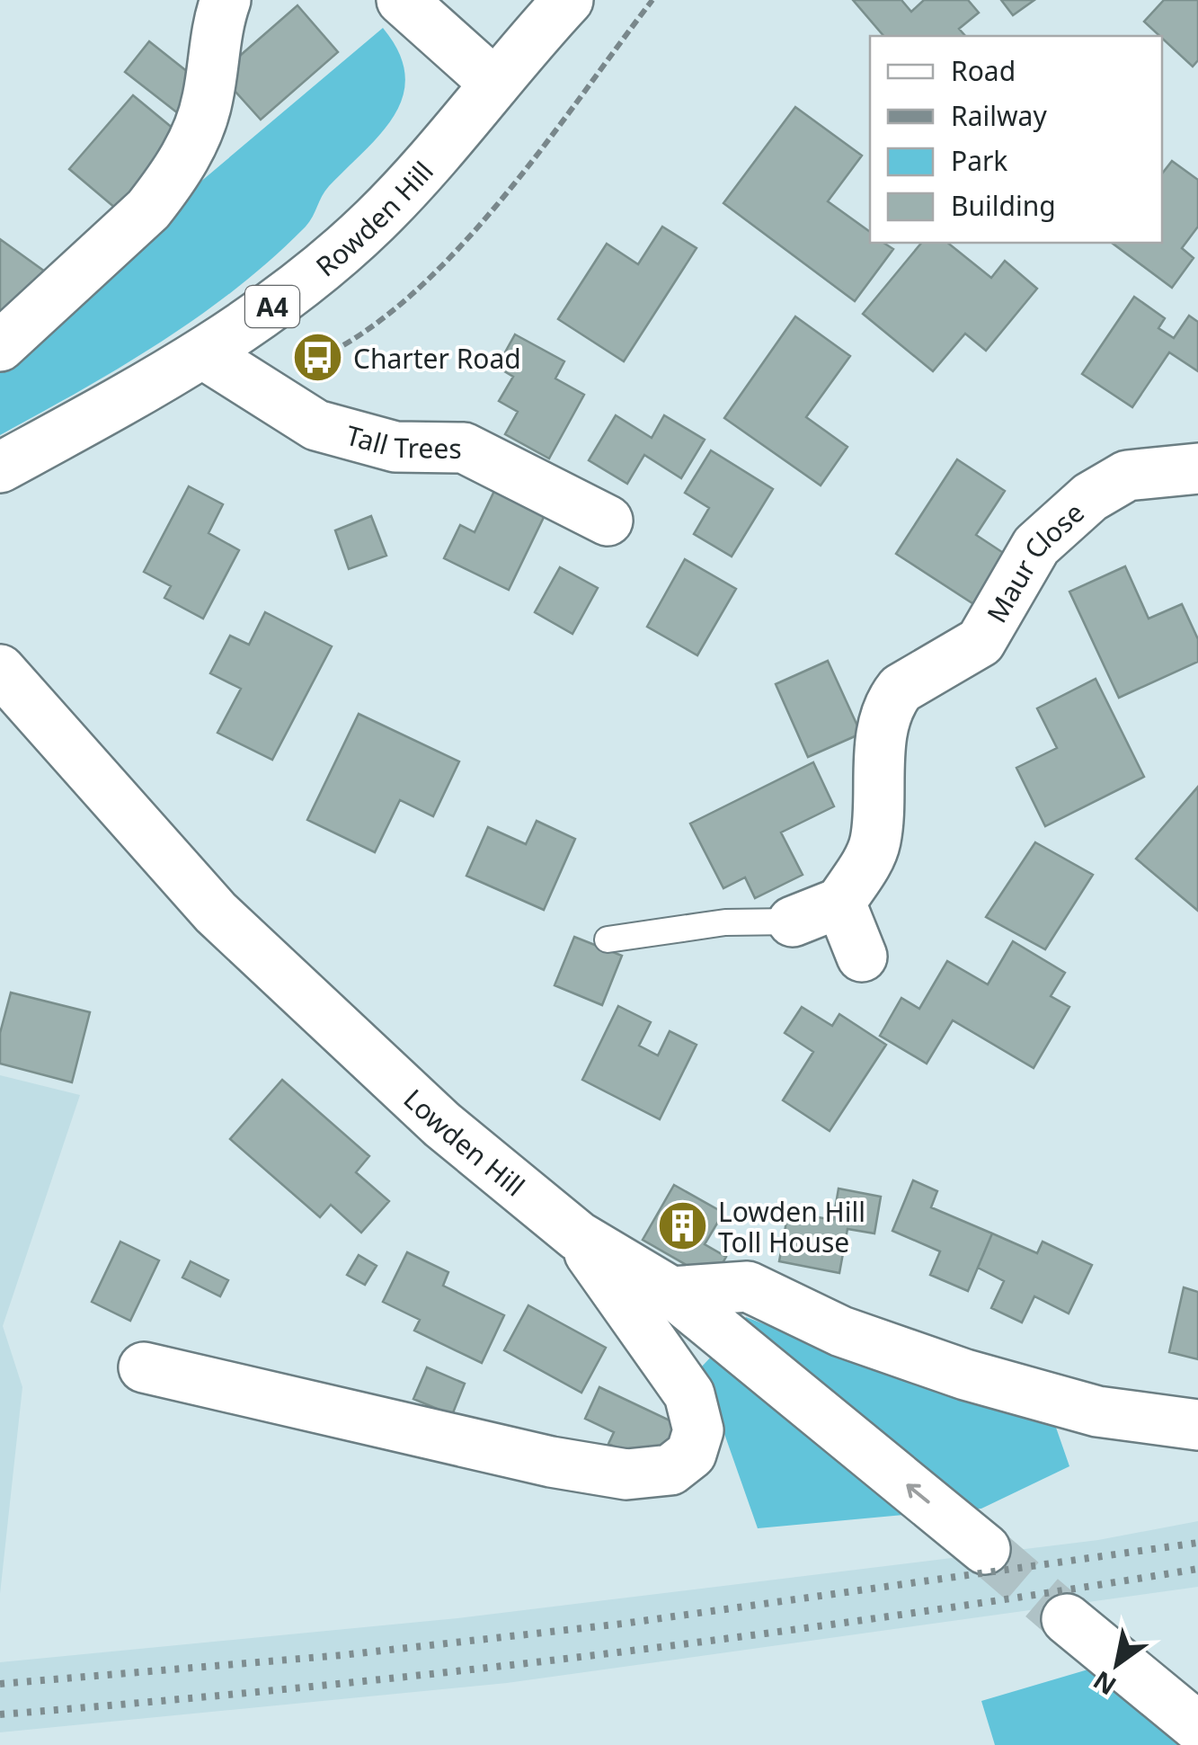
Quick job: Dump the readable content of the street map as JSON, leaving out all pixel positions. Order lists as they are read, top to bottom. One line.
{"streets":{"street":["Rowden Hill","A4","Tall Trees","Maur Close","Lowden Hill"]},"crossings":[["Rowden Hill","Tall Trees"]],"places":{"bus stop":["Charter Road"],"building":["Lowden Hill Toll House"]},"legend":["Road","Railway","Park","Building"],"north":"bottom left"}
